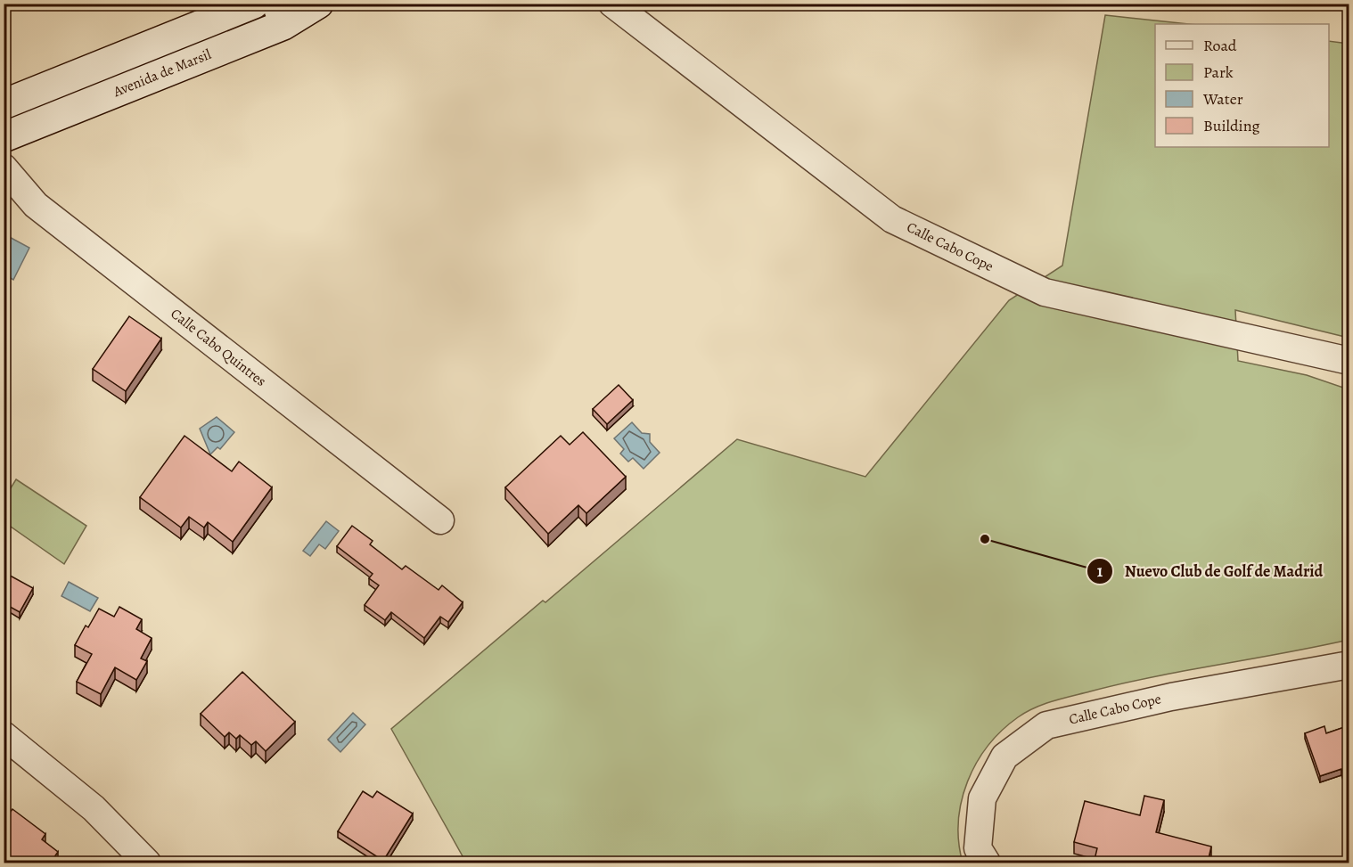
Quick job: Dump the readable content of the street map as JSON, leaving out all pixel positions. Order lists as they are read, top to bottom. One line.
{"streets":{"street":["Avenida de Marsil","Calle Cabo Cope","Calle Cabo Quintres"]},"places":["Nuevo Club de Golf de Madrid"],"legend":["Road","Park","Water","Building"]}
